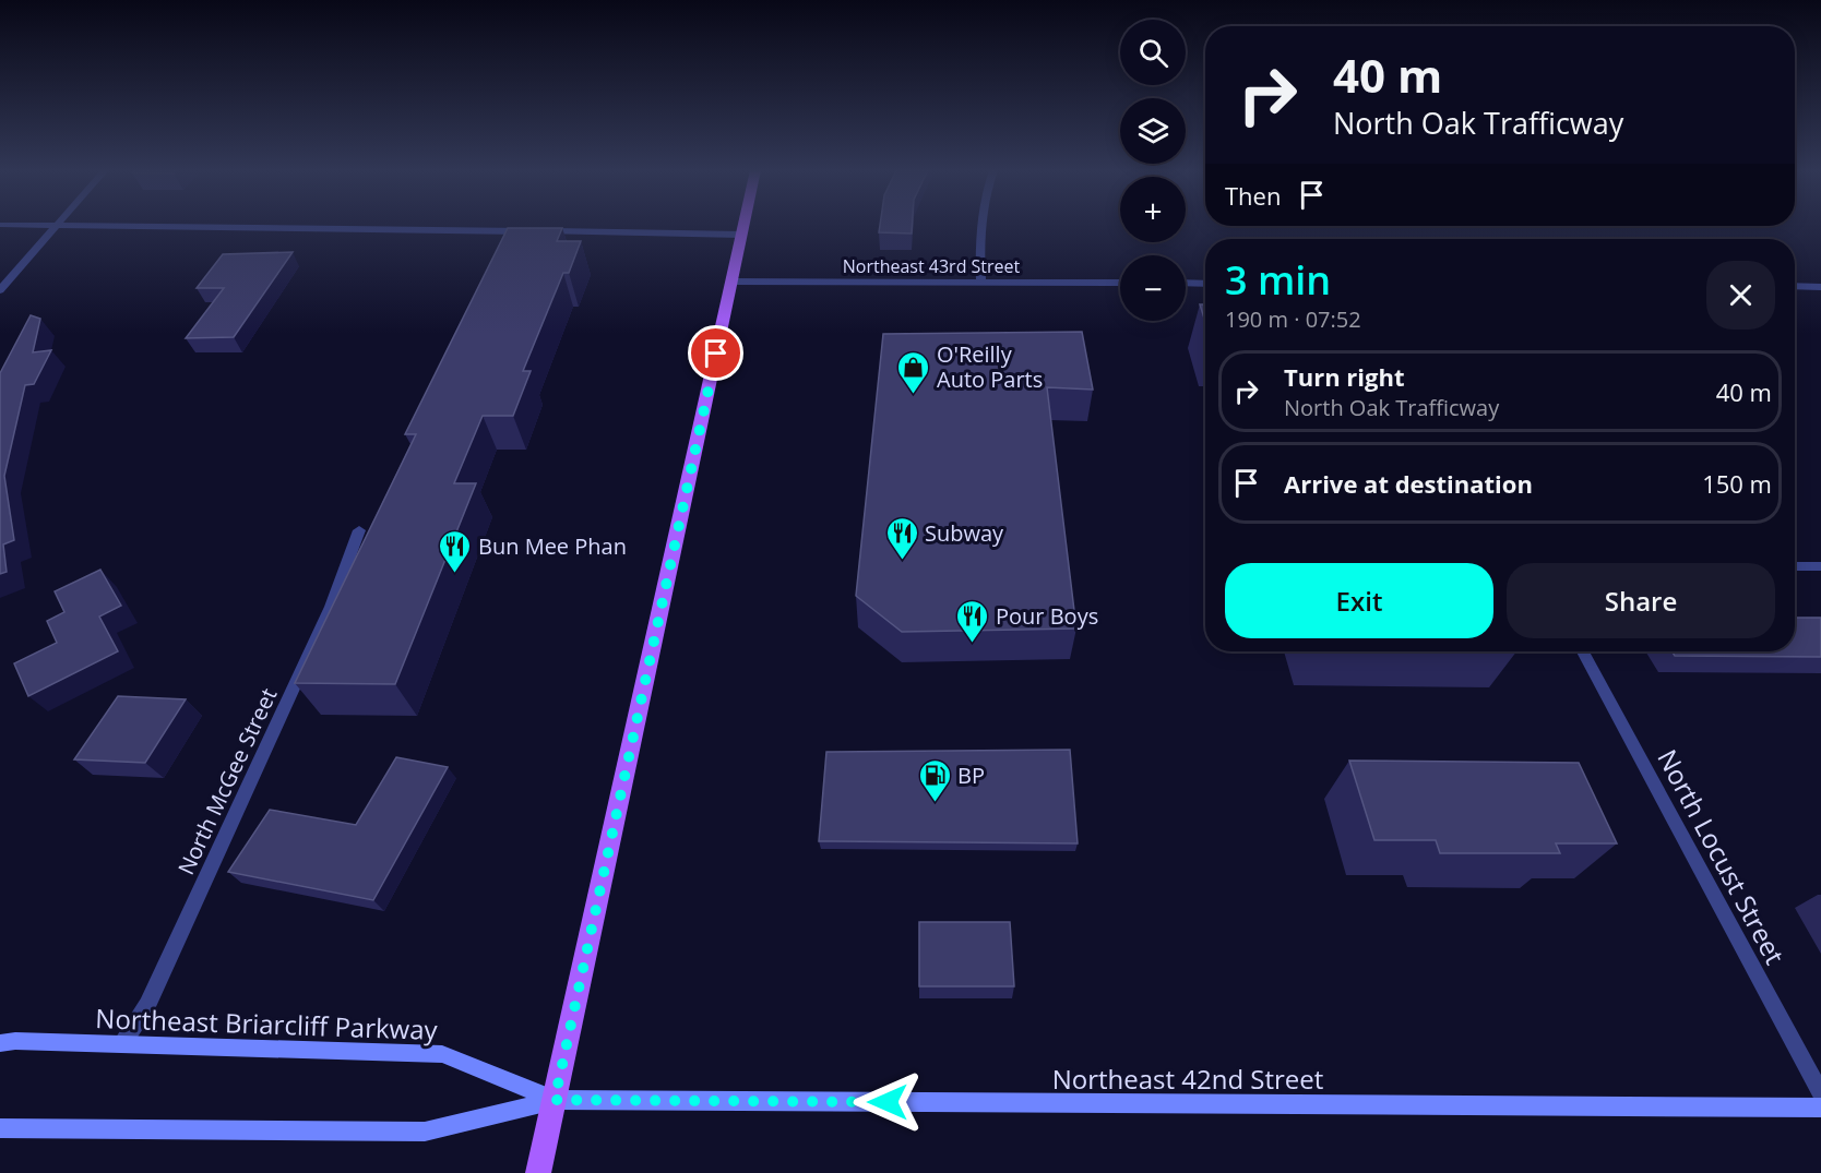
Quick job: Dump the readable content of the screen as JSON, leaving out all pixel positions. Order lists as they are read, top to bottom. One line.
{"streets":{"main road":["Northeast Briarcliff Parkway","Northeast 42nd Street"],"street":["Northeast 43rd Street","North McGee Street","North Locust Street"]},"crossings":[["North McGee Street","Northeast Briarcliff Parkway"],["Northeast Briarcliff Parkway","Northeast 42nd Street"]],"places":{"shop":["O'Reilly Auto Parts"],"restaurant":["Subway","Bun Mee Phan","Pour Boys"],"fuel station":["BP"]},"page":{"map_buttons":["+","−"],"turn":["40 m","North Oak Trafficway"],"then":"Then","heading":["3 min","190 m · 07:52"],"list":[{"name":"Turn right","note":"North Oak Trafficway","value":"40 m"},{"name":"Arrive at destination","value":"150 m"}],"buttons":["Exit","Share"]}}
